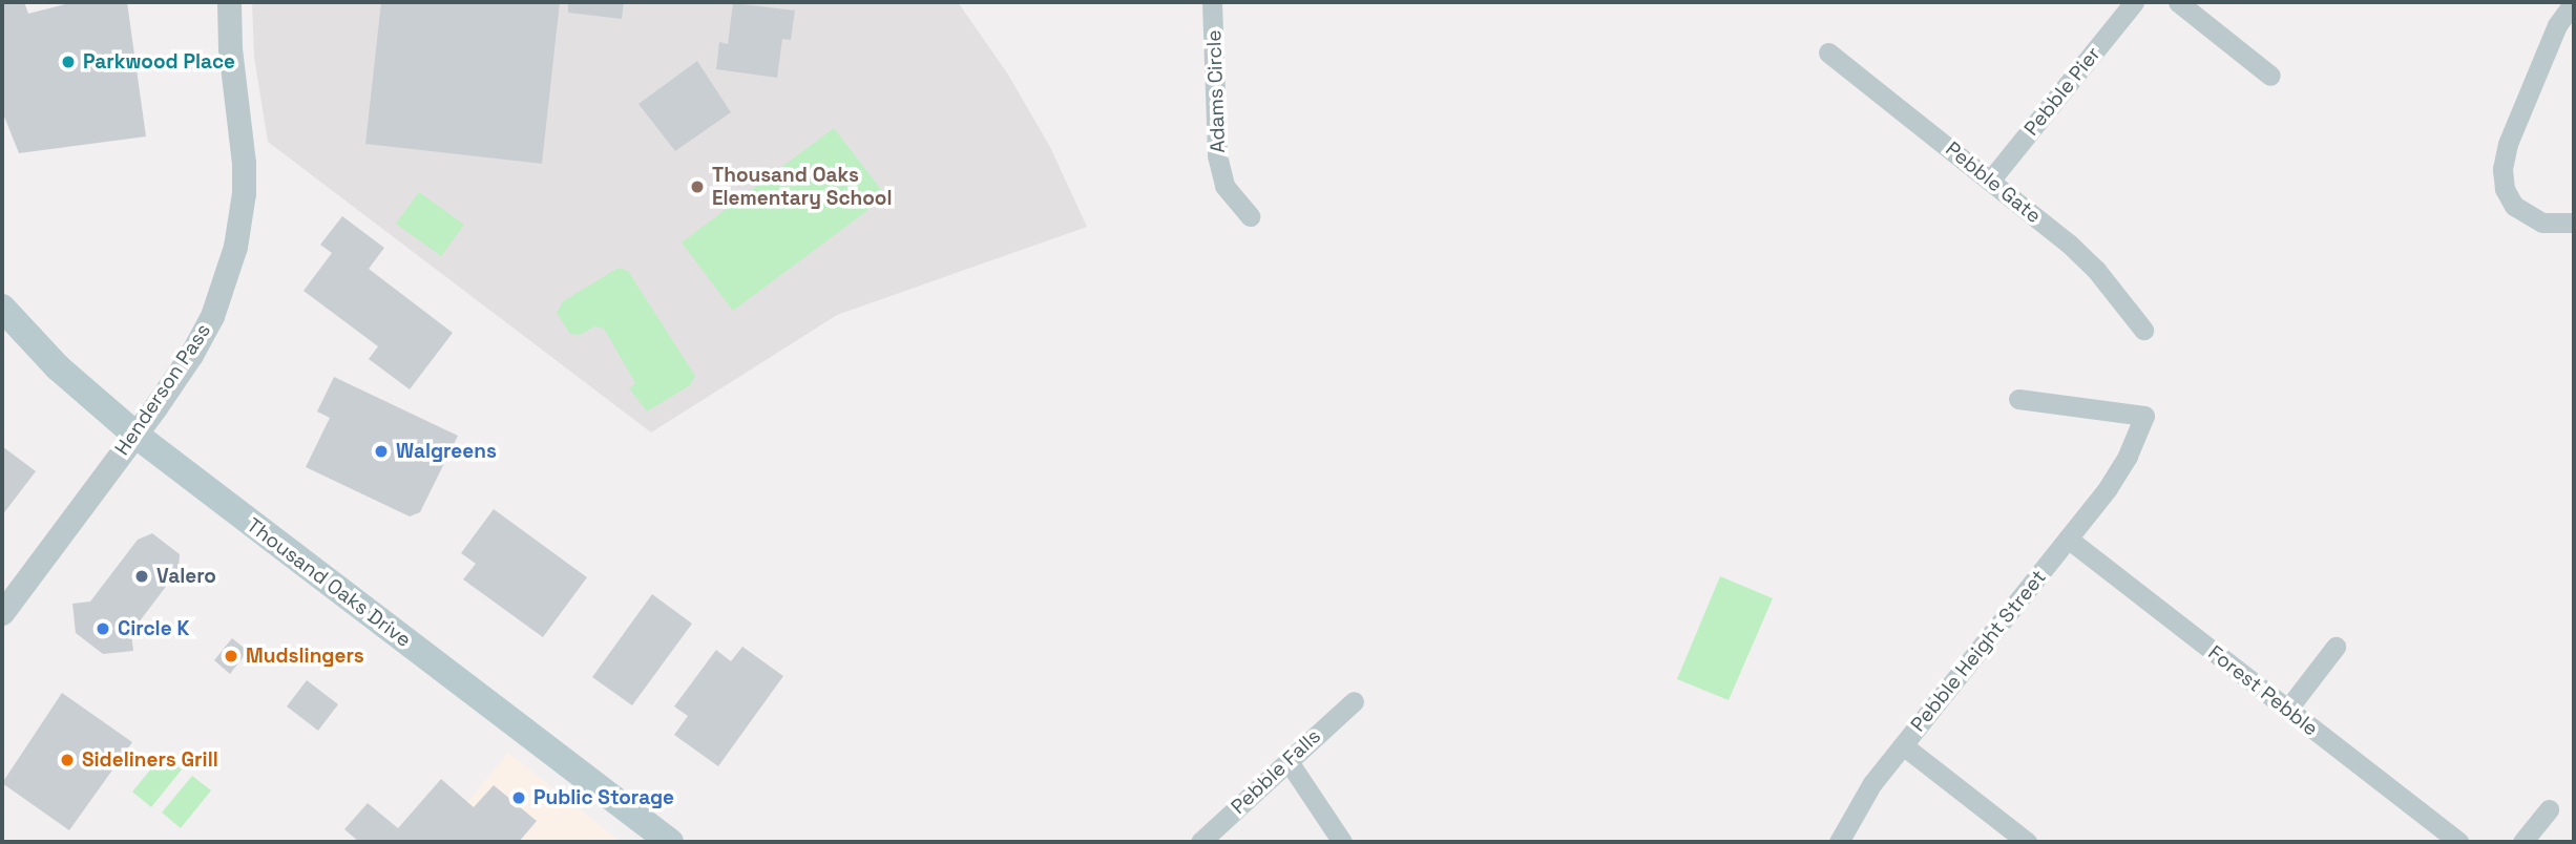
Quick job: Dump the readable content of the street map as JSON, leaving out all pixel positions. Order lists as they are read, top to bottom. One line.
{"streets":{"main road":["Thousand Oaks Drive"],"street":["Adams Circle","Pebble Pier","Pebble Gate","Henderson Pass","Pebble Height Street","Forest Pebble","Pebble Falls"]},"crossings":[["Pebble Pier","Pebble Gate"],["Henderson Pass","Thousand Oaks Drive"],["Pebble Height Street","Forest Pebble"]],"places":["Parkwood Place","Thousand Oaks Elementary School","Walgreens","Valero","Circle K","Mudslingers","Sideliners Grill","Public Storage"]}
